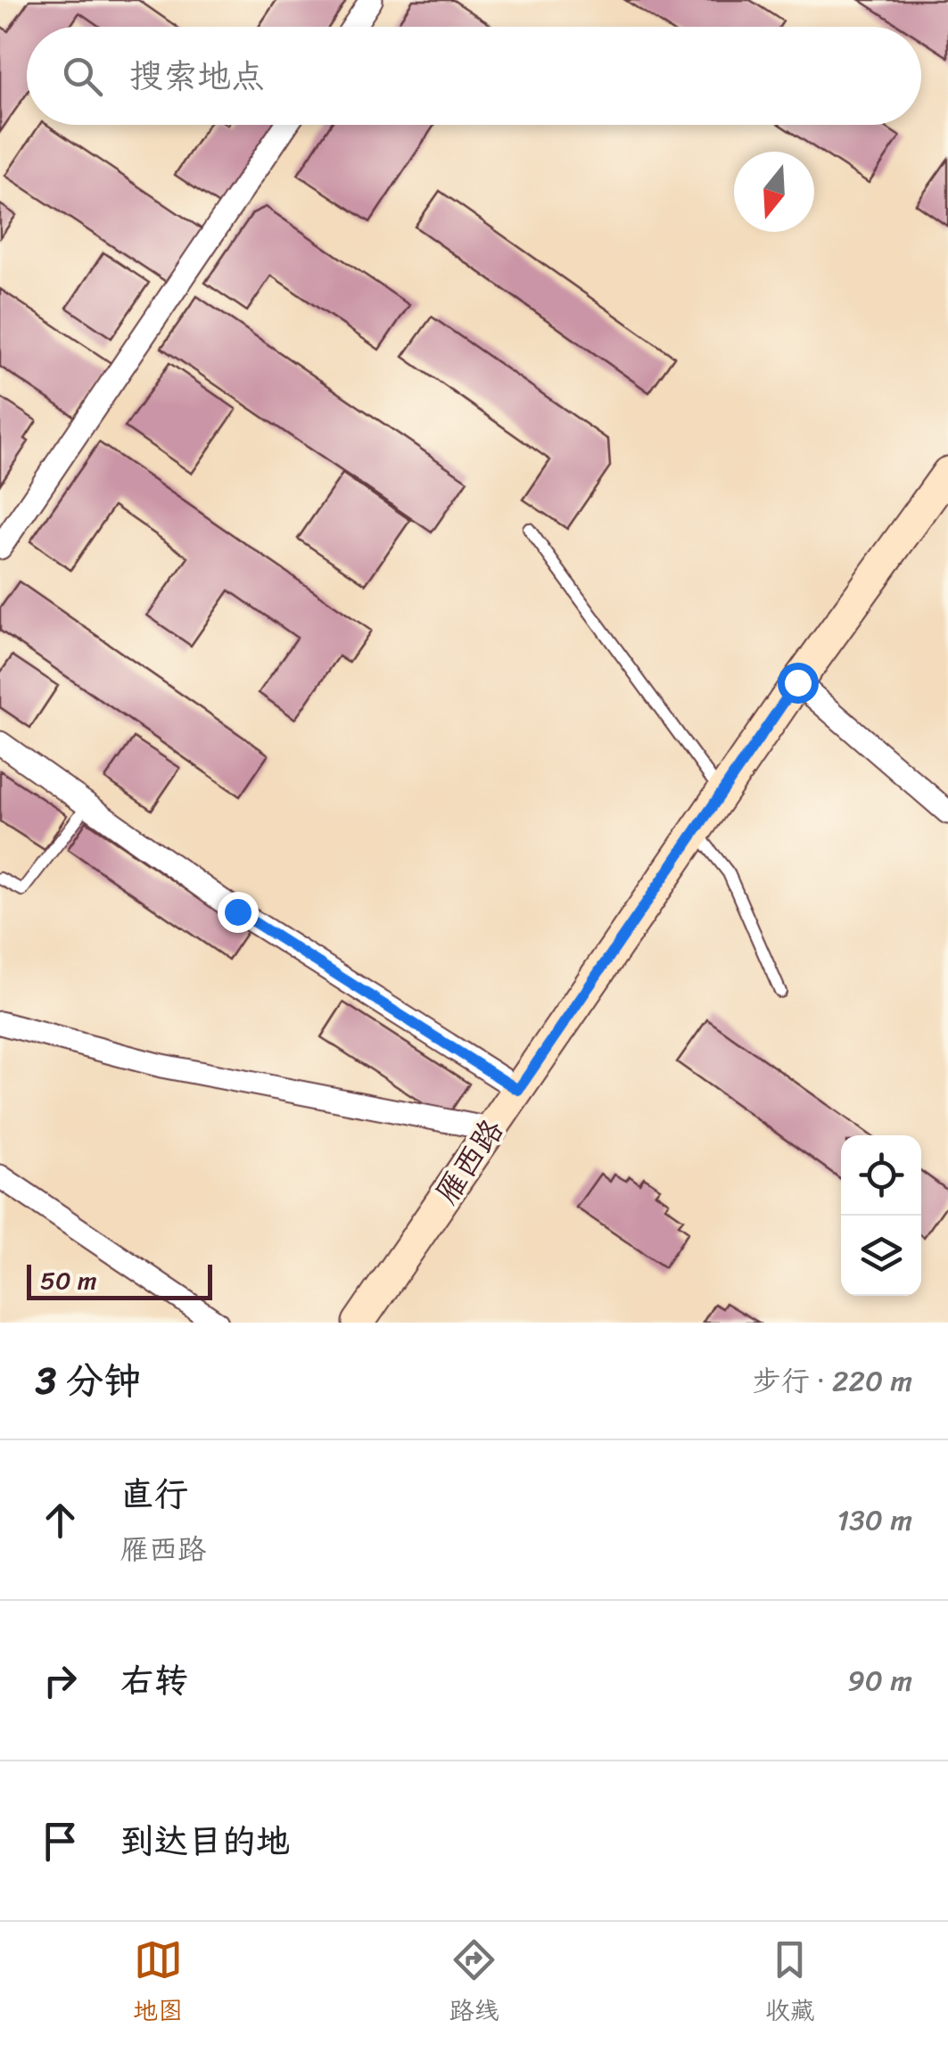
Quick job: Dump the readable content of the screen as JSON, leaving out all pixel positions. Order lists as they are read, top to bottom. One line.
{"streets":{"main road":["雁西路"]},"scale_bar":"50 m","north":"bottom","page":{"search":"搜索地点","scale":"50 m","heading":["3 分钟","步行 · 220 m"],"list":[["直行","雁西路","130 m"],["右转","90 m"],"到达目的地"],"nav":["地图","路线","收藏"]}}
